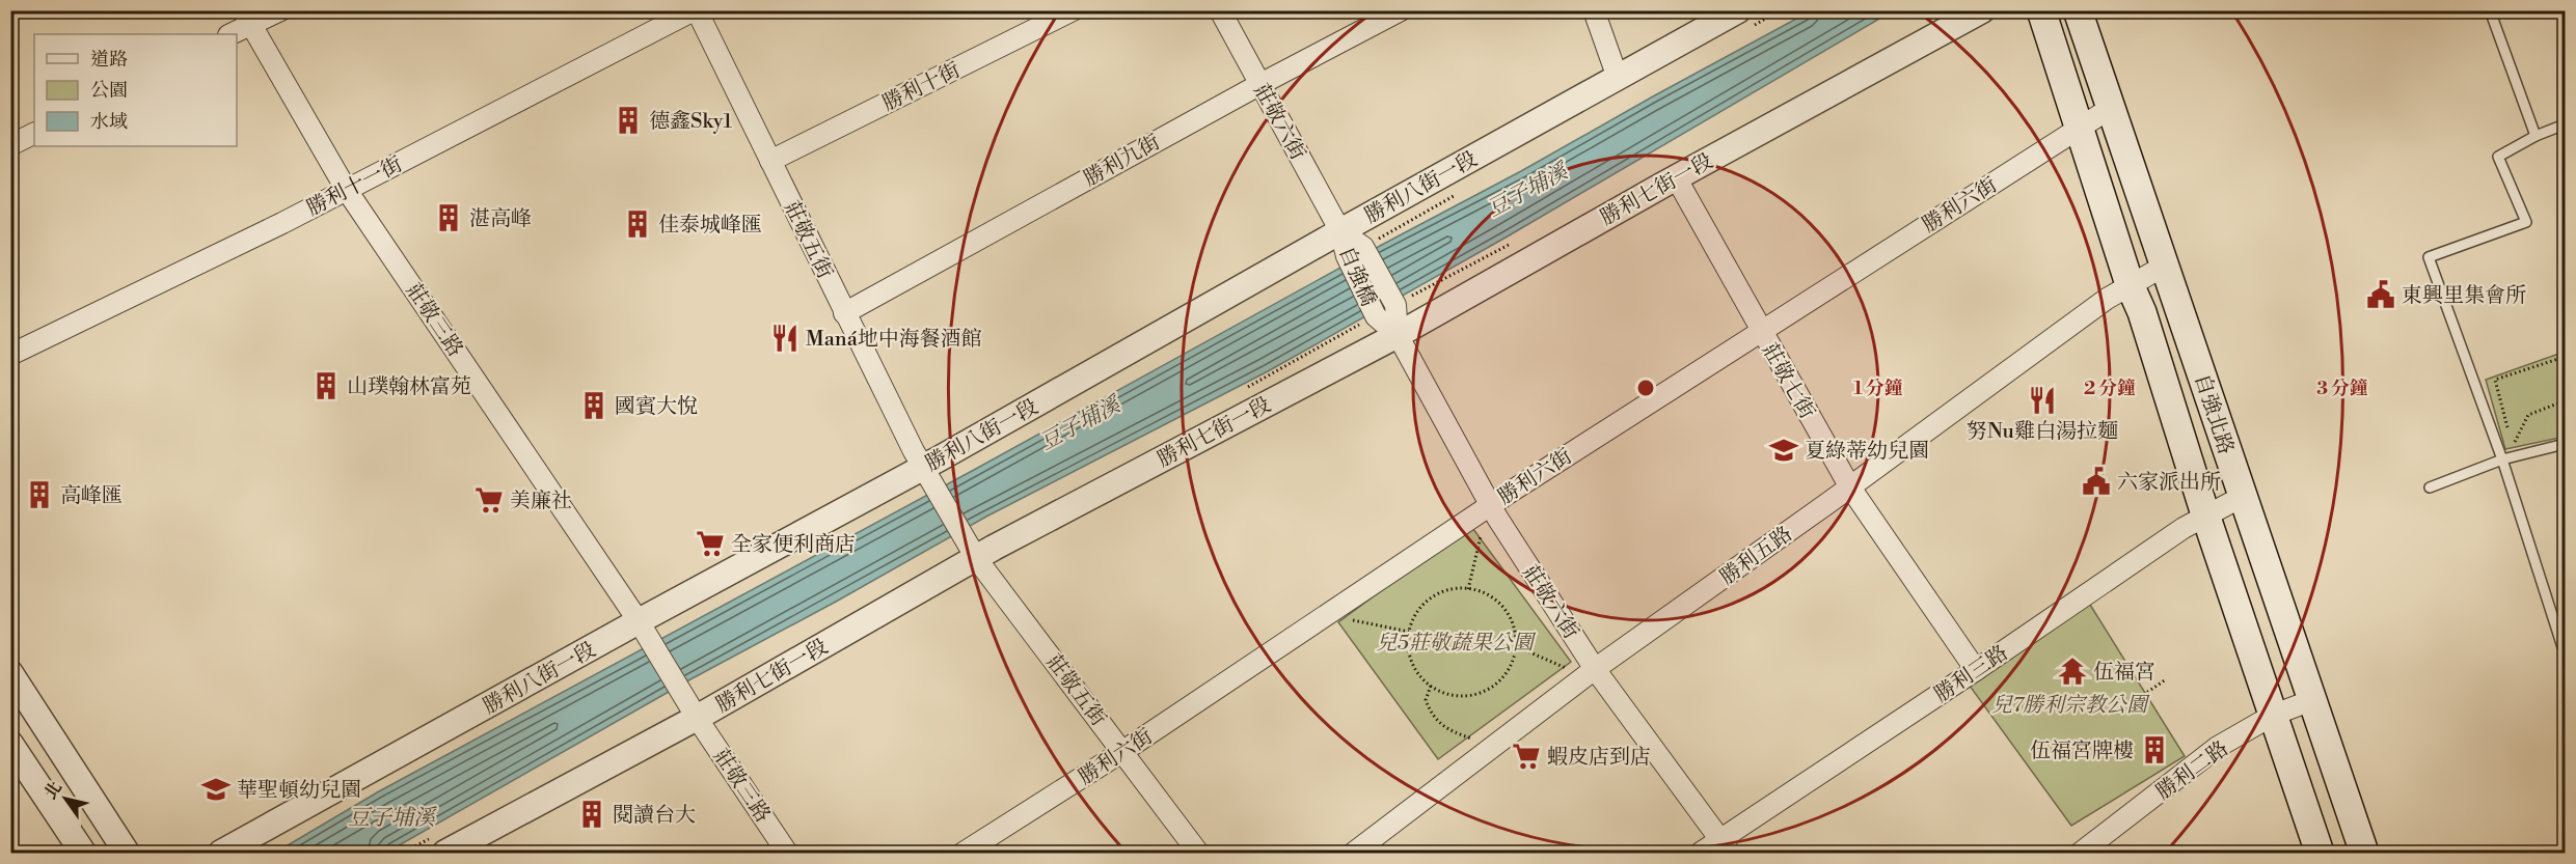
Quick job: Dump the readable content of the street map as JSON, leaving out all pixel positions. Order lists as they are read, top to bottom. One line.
{"streets":{"main road":["自強北路"],"street":["勝利十街","莊敬六街","勝利九街","勝利十一街","勝利八街一段","勝利七街一段","勝利六街","莊敬五街","自強橋","莊敬三路","莊敬七街","勝利五路","勝利三路","勝利二路"]},"crossings":[["勝利十街","莊敬五街"],["莊敬六街","勝利九街"],["莊敬六街","勝利八街一段"],["莊敬六街","勝利七街一段"],["莊敬六街","勝利六街"],["莊敬六街","自強橋"],["莊敬六街","勝利五路"],["莊敬六街","勝利三路"],["勝利九街","莊敬五街"],["勝利十一街","莊敬五街"],["勝利十一街","莊敬三路"],["勝利八街一段","莊敬五街"],["勝利八街一段","自強橋"],["勝利八街一段","莊敬三路"],["勝利七街一段","莊敬五街"],["勝利七街一段","自強橋"],["勝利七街一段","莊敬三路"],["勝利七街一段","莊敬七街"],["勝利六街","莊敬五街"],["勝利六街","莊敬七街"],["勝利六街","自強北路"],["莊敬七街","勝利五路"],["莊敬七街","勝利三路"],["自強北路","勝利五路"],["自強北路","勝利三路"],["自強北路","勝利二路"]],"water":["豆子埔溪"],"parks":["兒5莊敬蔬果公園","兒7勝利宗教公園"],"places":{"building":["德鑫Sky1","湛高峰","佳泰城峰匯","山璞翰林富苑","國賓大悅","高峰匯","伍福宮牌樓","閱讀台大"],"public building":["東興里集會所","六家派出所"],"restaurant":["Maná地中海餐酒館","努Nu雞白湯拉麵"],"school or university":["夏綠蒂幼兒園","華聖頓幼兒園"],"supermarket":["美廉社","全家便利商店","蝦皮店到店"],"temple":["伍福宮"]},"legend":["道路","公園","水域"],"north":"top left","rings":["1 分鐘","2 分鐘","3 分鐘"]}
